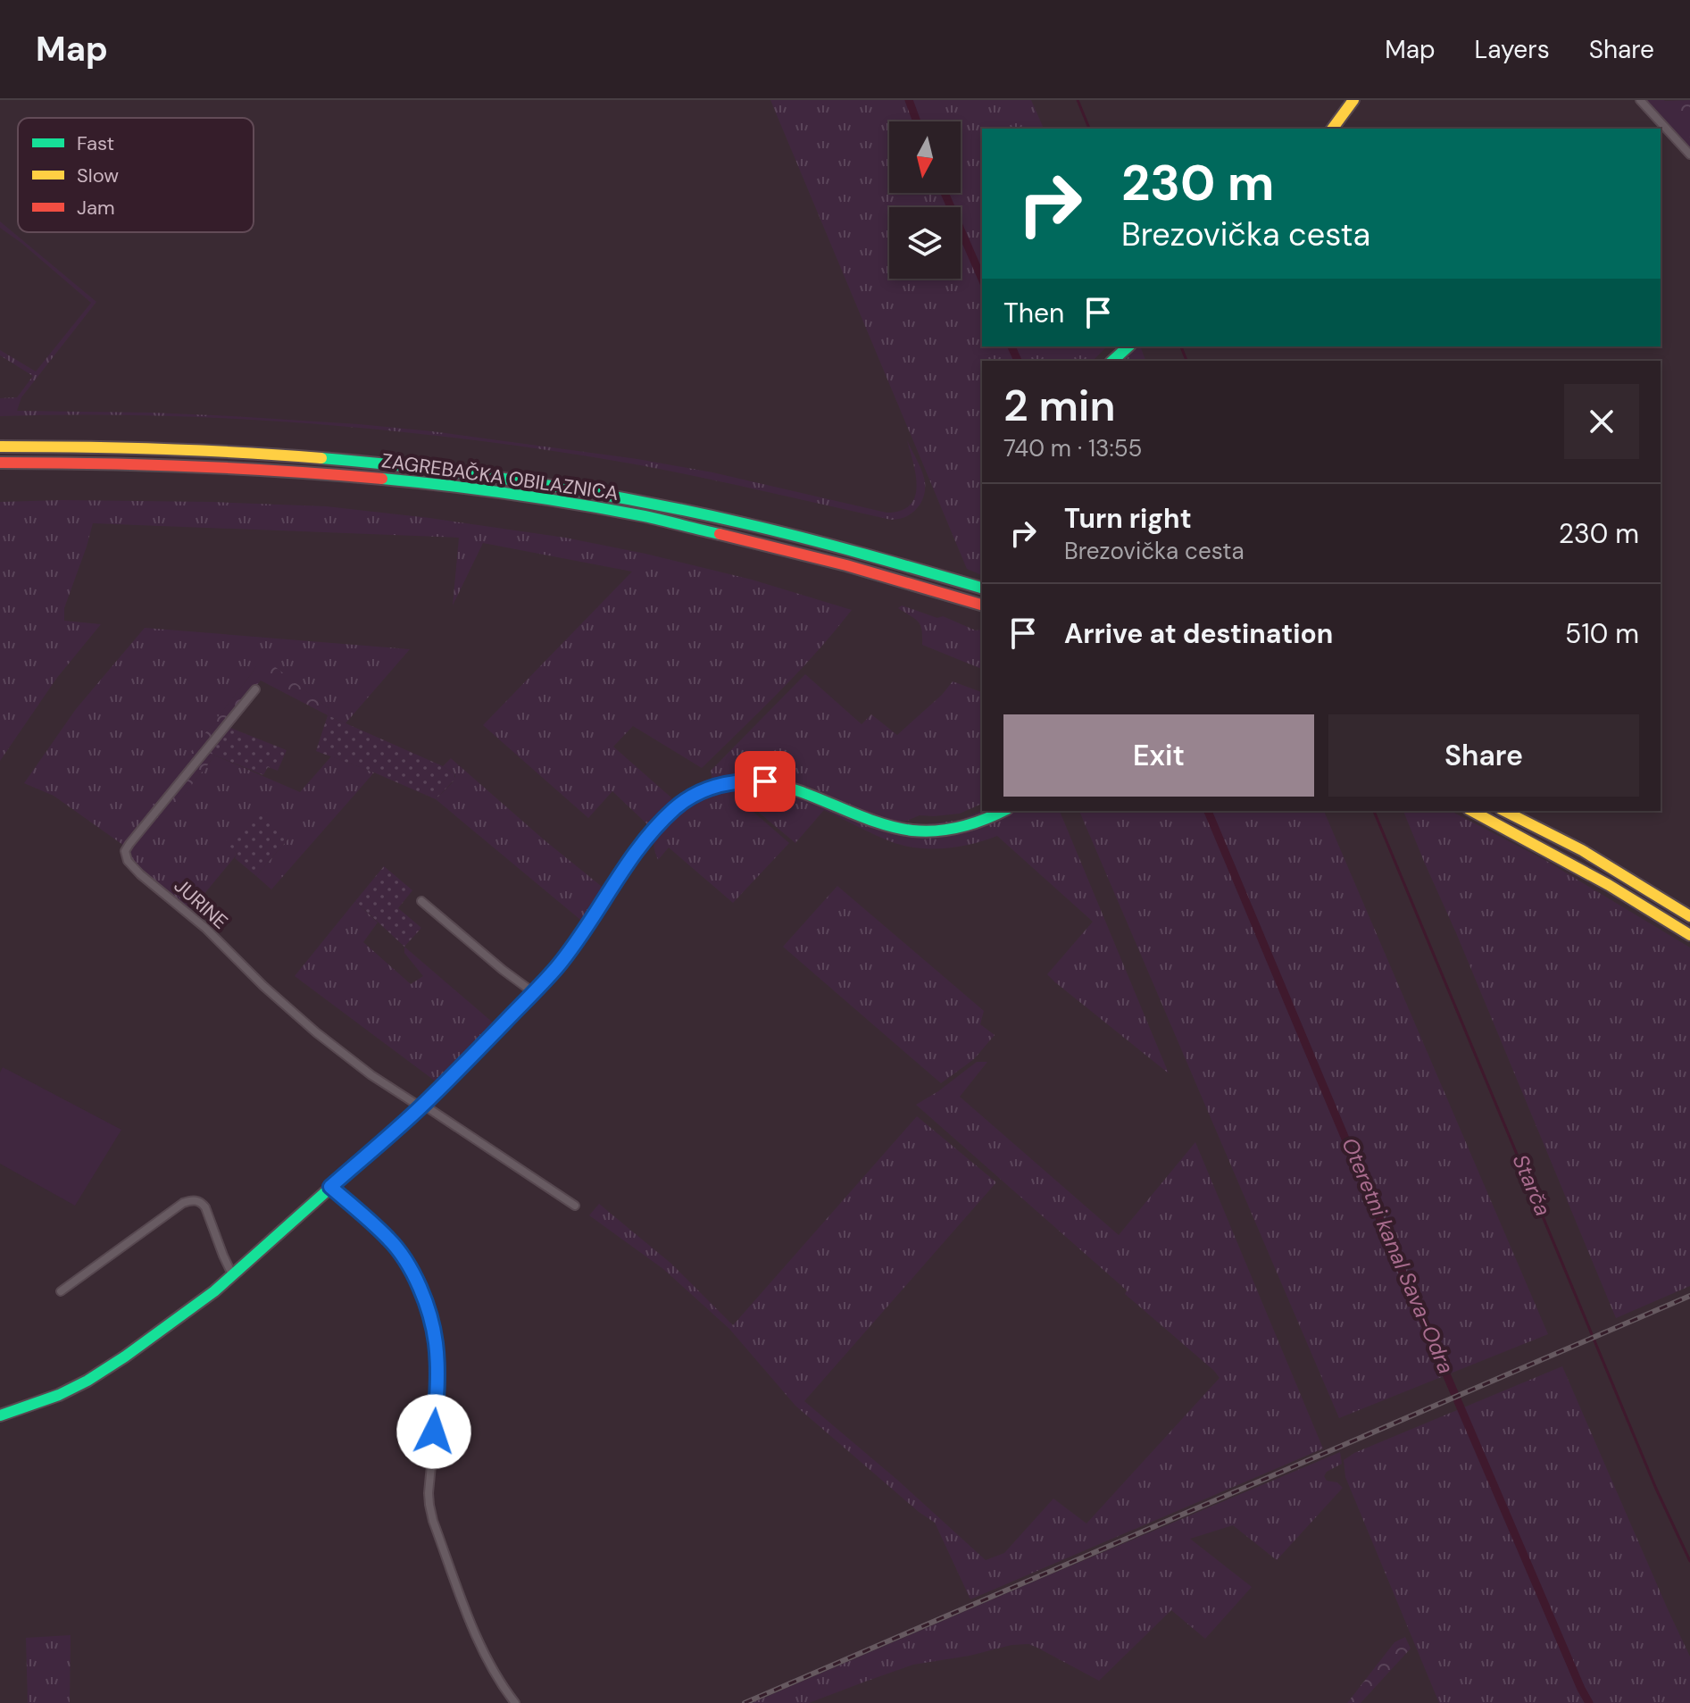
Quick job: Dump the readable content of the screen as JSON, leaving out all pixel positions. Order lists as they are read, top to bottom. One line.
{"streets":{"main road":["ZAGREBAČKA OBILAZNICA"],"street":["JURINE"]},"water":["Starča","Oteretni kanal Sava-Odra"],"legend":["Fast","Slow","Jam"],"north":"bottom","page":{"header":"Map","nav":["Map","Layers","Share"],"turn":["230 m","Brezovička cesta"],"then":"Then","heading":["2 min","740 m · 13:55"],"list":[{"name":"Turn right","note":"Brezovička cesta","value":"230 m"},{"name":"Arrive at destination","value":"510 m"}],"buttons":["Exit","Share"]}}
